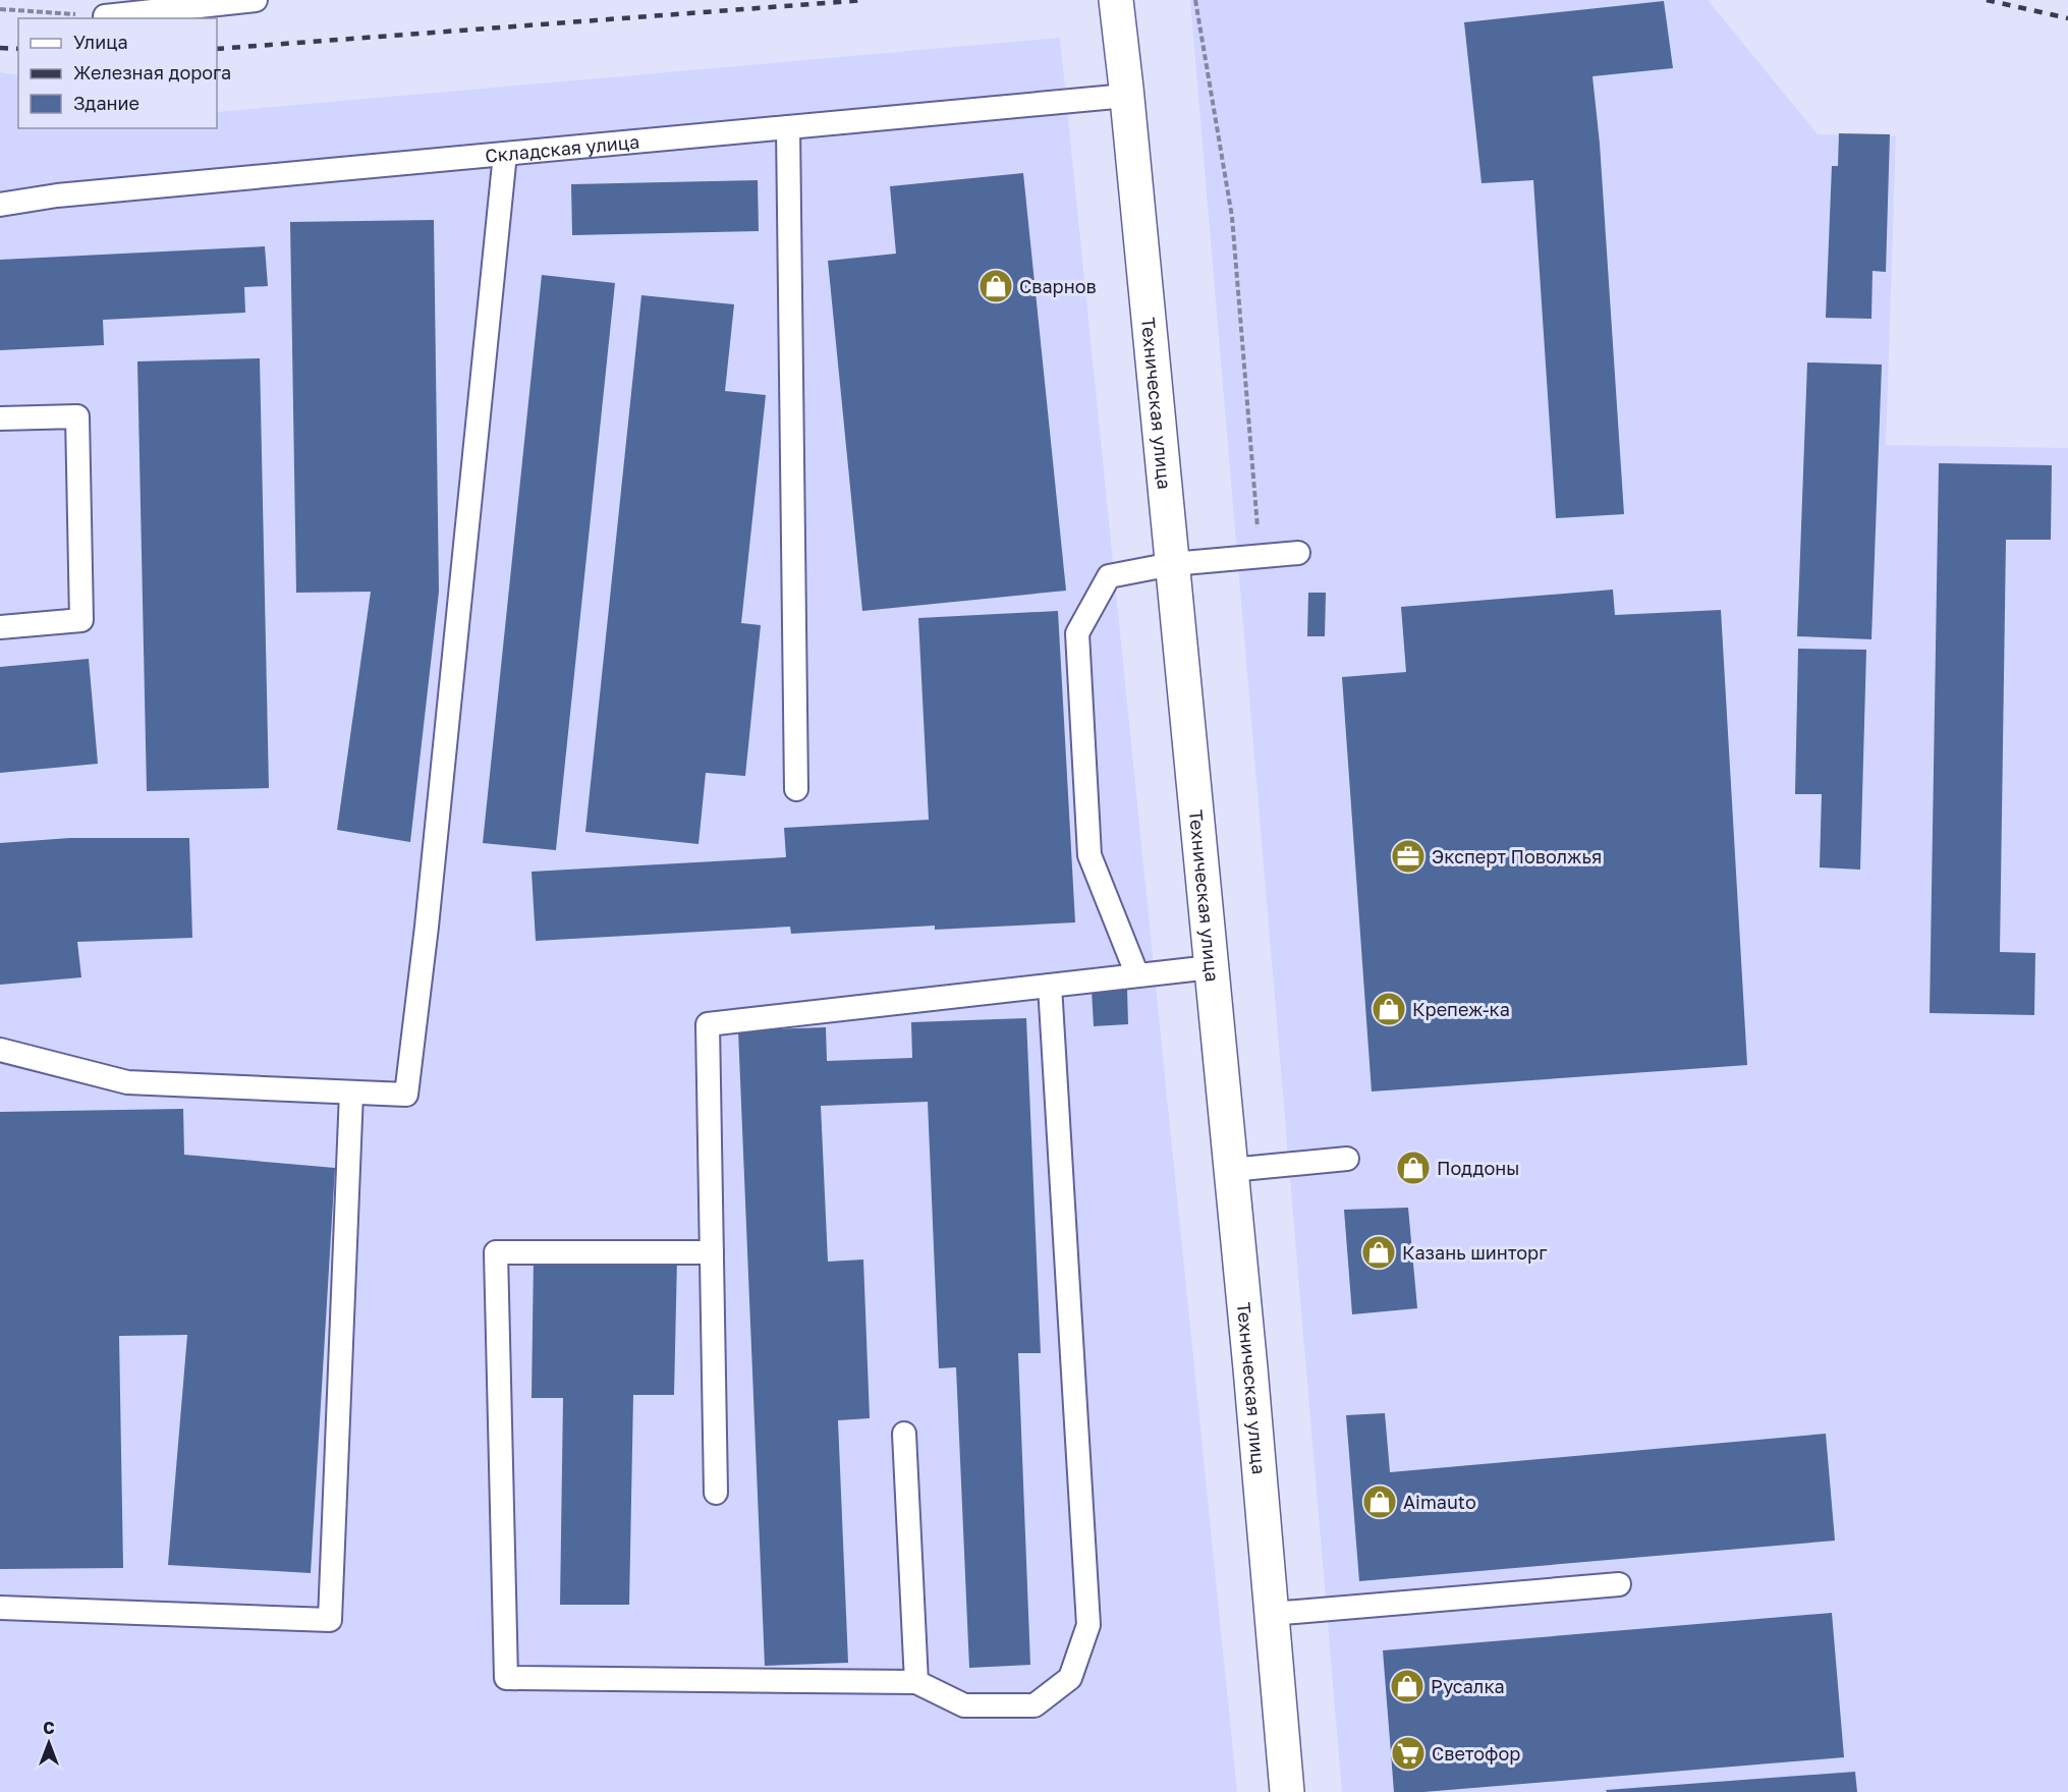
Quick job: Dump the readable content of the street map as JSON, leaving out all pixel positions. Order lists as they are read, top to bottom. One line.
{"streets":{"main road":["Техническая улица"],"lane":["Складская улица"]},"crossings":[["Складская улица","Техническая улица"]],"places":{"shop":["Сварнов","Крепеж-ка","Поддоны","Казань шинторг","Aimauto","Русалка"],"office":["Эксперт Поволжья"],"supermarket":["Светофор"]},"legend":["Улица","Железная дорога","Здание"],"north":"top"}
